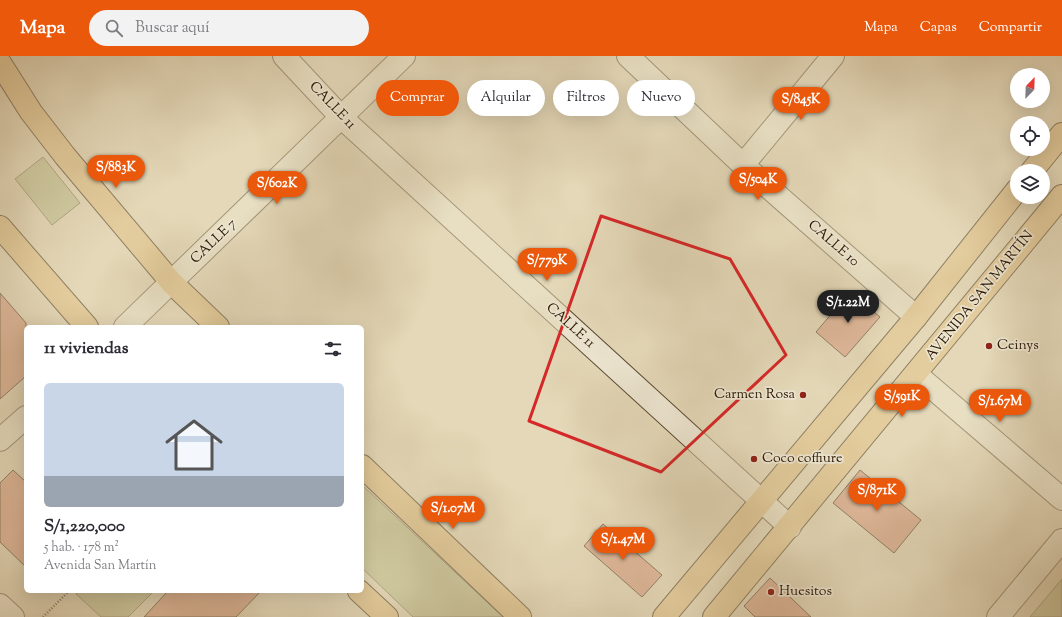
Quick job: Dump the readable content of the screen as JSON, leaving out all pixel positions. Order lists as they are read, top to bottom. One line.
{"streets":{"main road":["AVENIDA SAN MARTÍN"],"street":["CALLE 11","CALLE 7","CALLE 10"]},"crossings":[["CALLE 11","CALLE 7"],["CALLE 11","AVENIDA SAN MARTÍN"]],"places":["Ceinys","Carmen Rosa","Coco coffiure","Huesitos"],"north":"top right","page":{"header":"Mapa","search":"Buscar aquí","nav":["Mapa","Capas","Compartir"],"chip":["Comprar","Alquilar","Filtros","Nuevo"],"price":["S/845K","S/883K","S/504K","S/602K","S/779K","S/1.22M","S/591K","S/1.67M","S/871K","S/1.07M","S/1.47M"],"heading":"11 viviendas","list":[{"name":"S/1,220,000","note":"5 hab. · 178 m² · Avenida San Martín"}]}}
